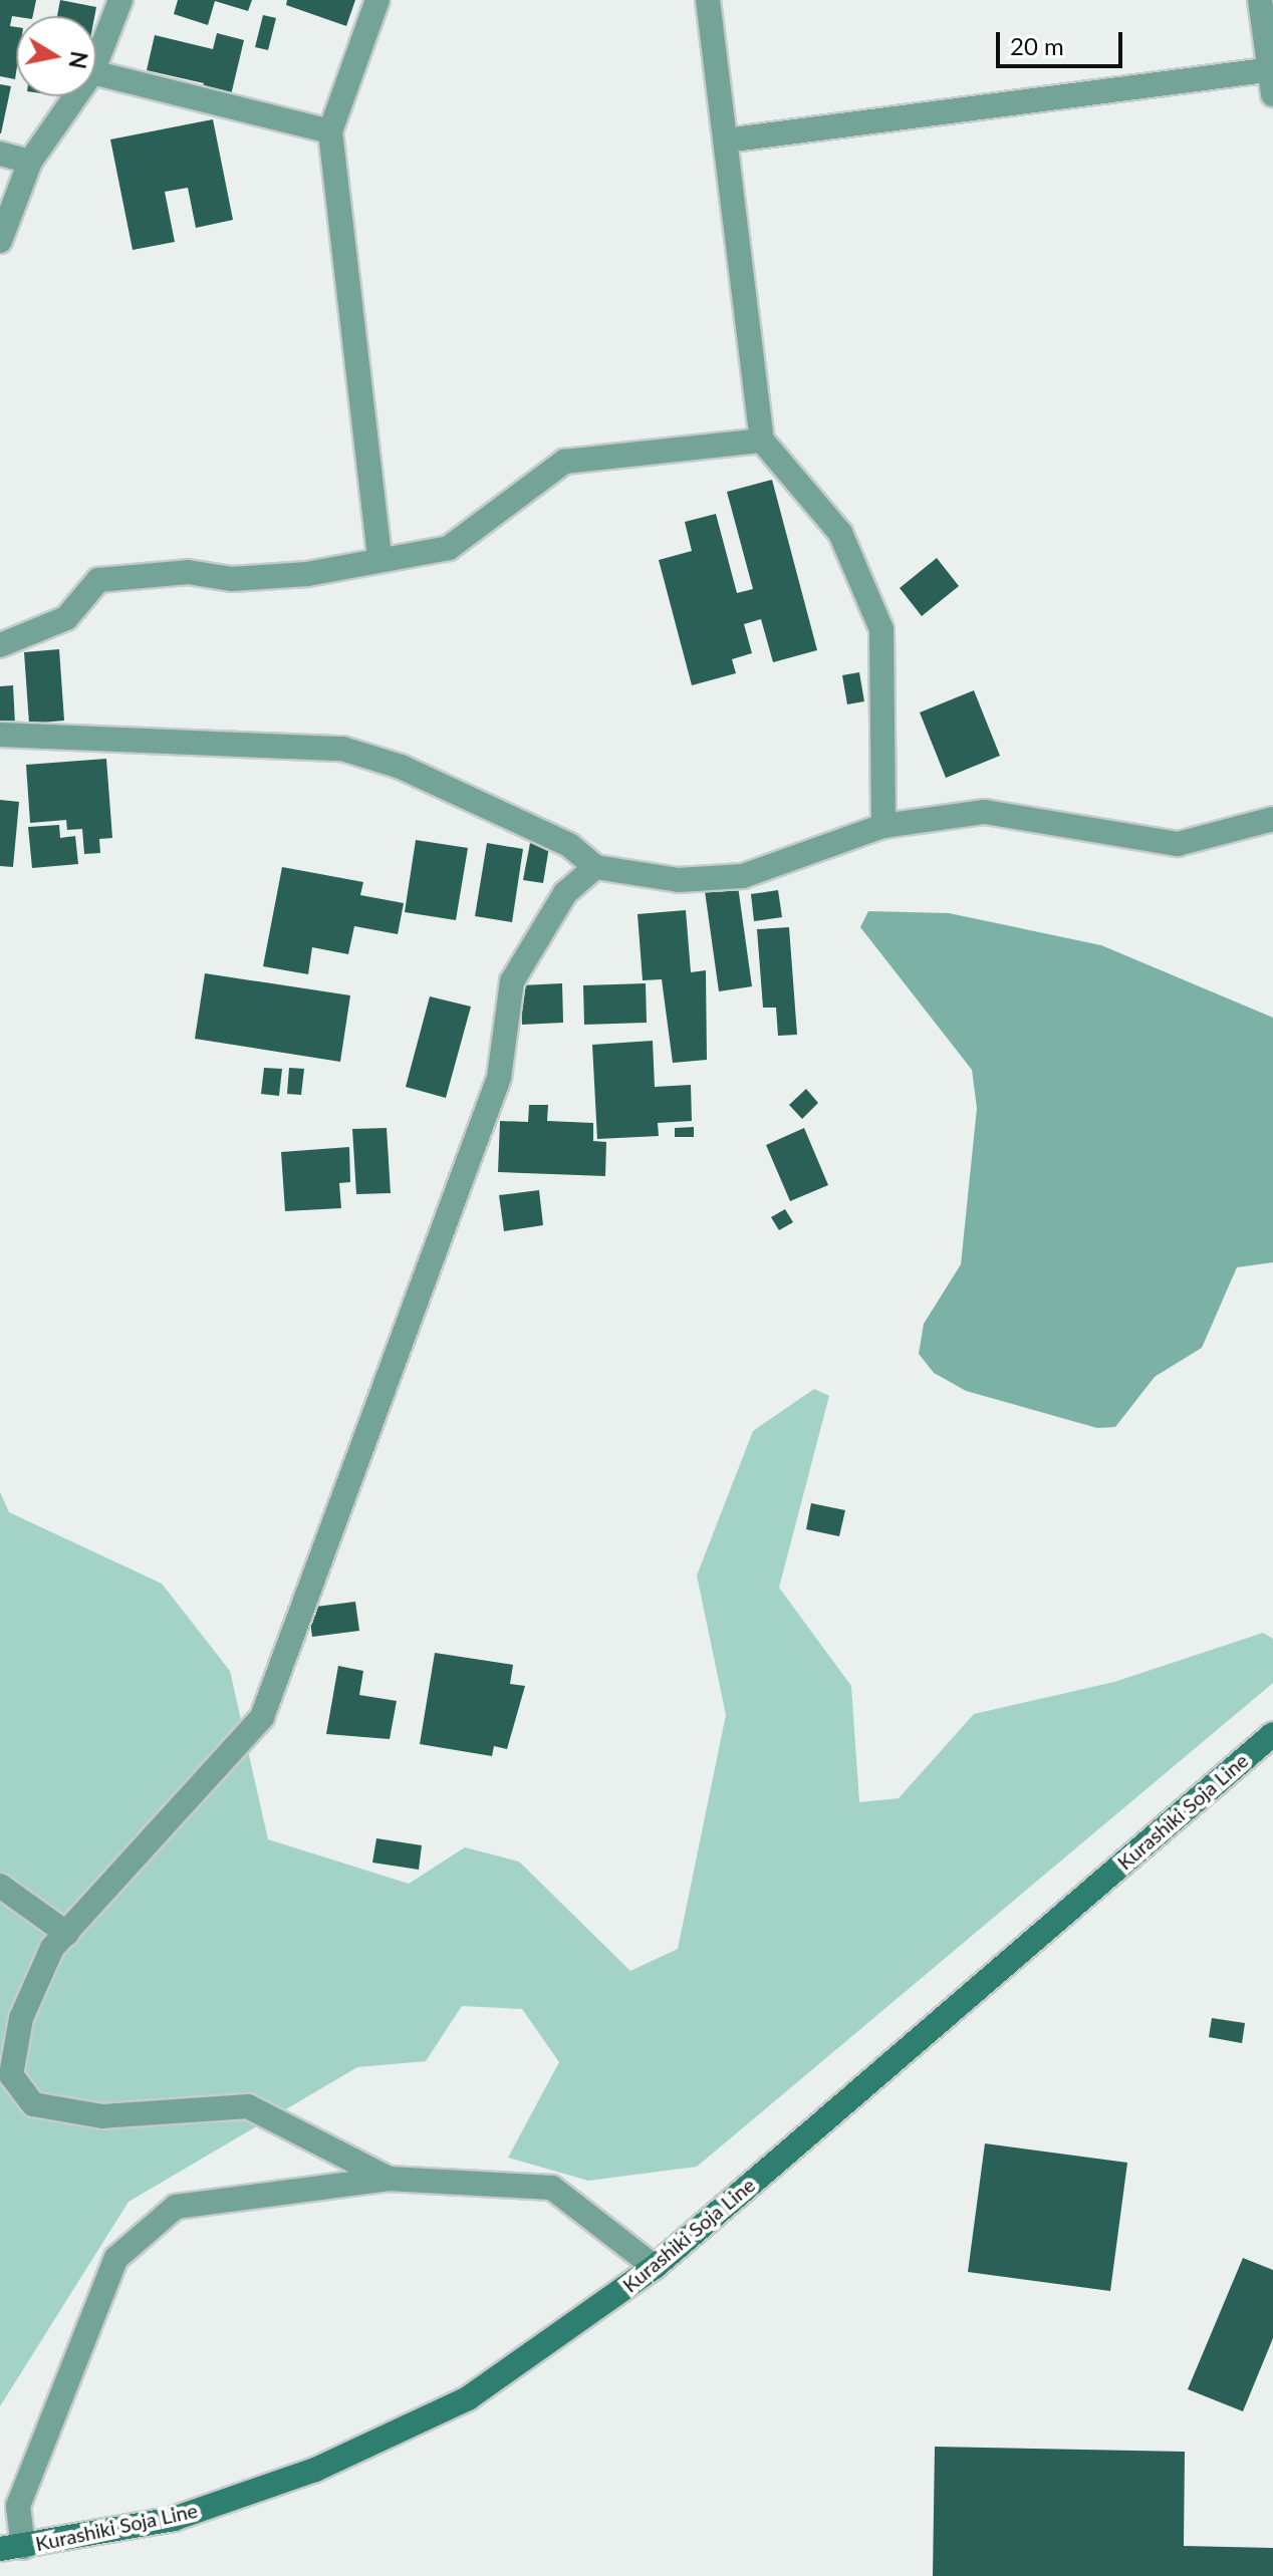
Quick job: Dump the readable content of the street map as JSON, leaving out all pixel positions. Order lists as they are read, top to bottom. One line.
{"streets":{"main road":["Kurashiki Soja Line"]},"scale_bar":"20 m","north":"right"}
